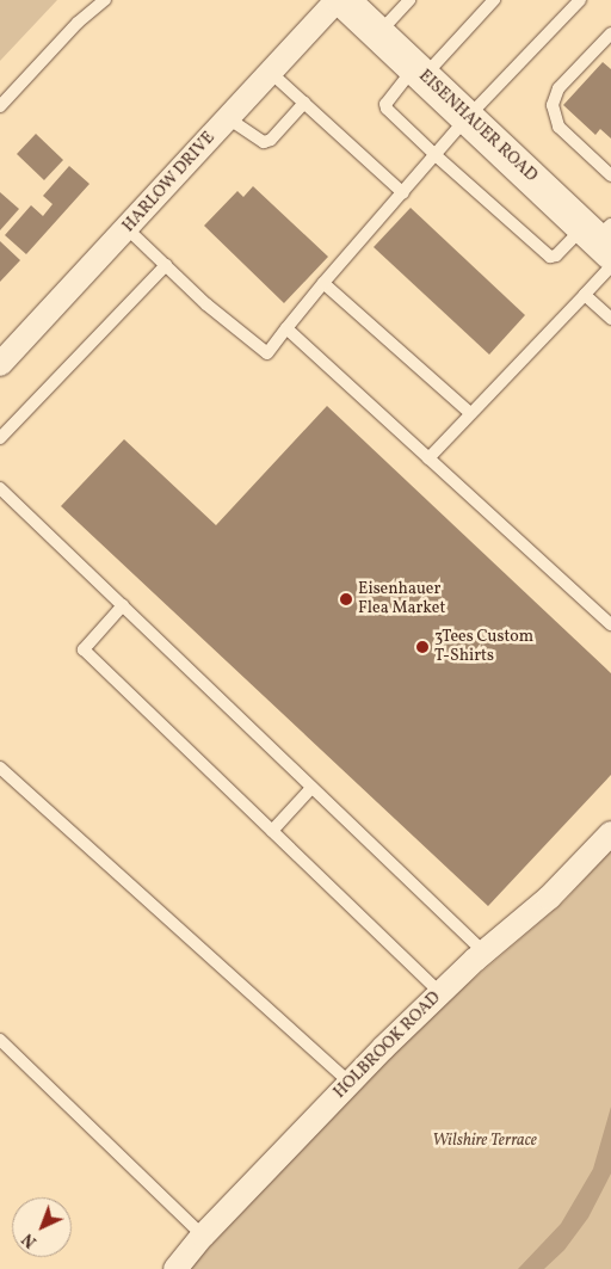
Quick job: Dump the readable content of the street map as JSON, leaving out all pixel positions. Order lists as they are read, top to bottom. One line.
{"streets":{"main road":["EISENHAUER ROAD"],"street":["HARLOW DRIVE","HOLBROOK ROAD"]},"parks":["Wilshire Terrace"],"places":["Eisenhauer Flea Market","3Tees Custom T-Shirts"],"north":"bottom left"}
